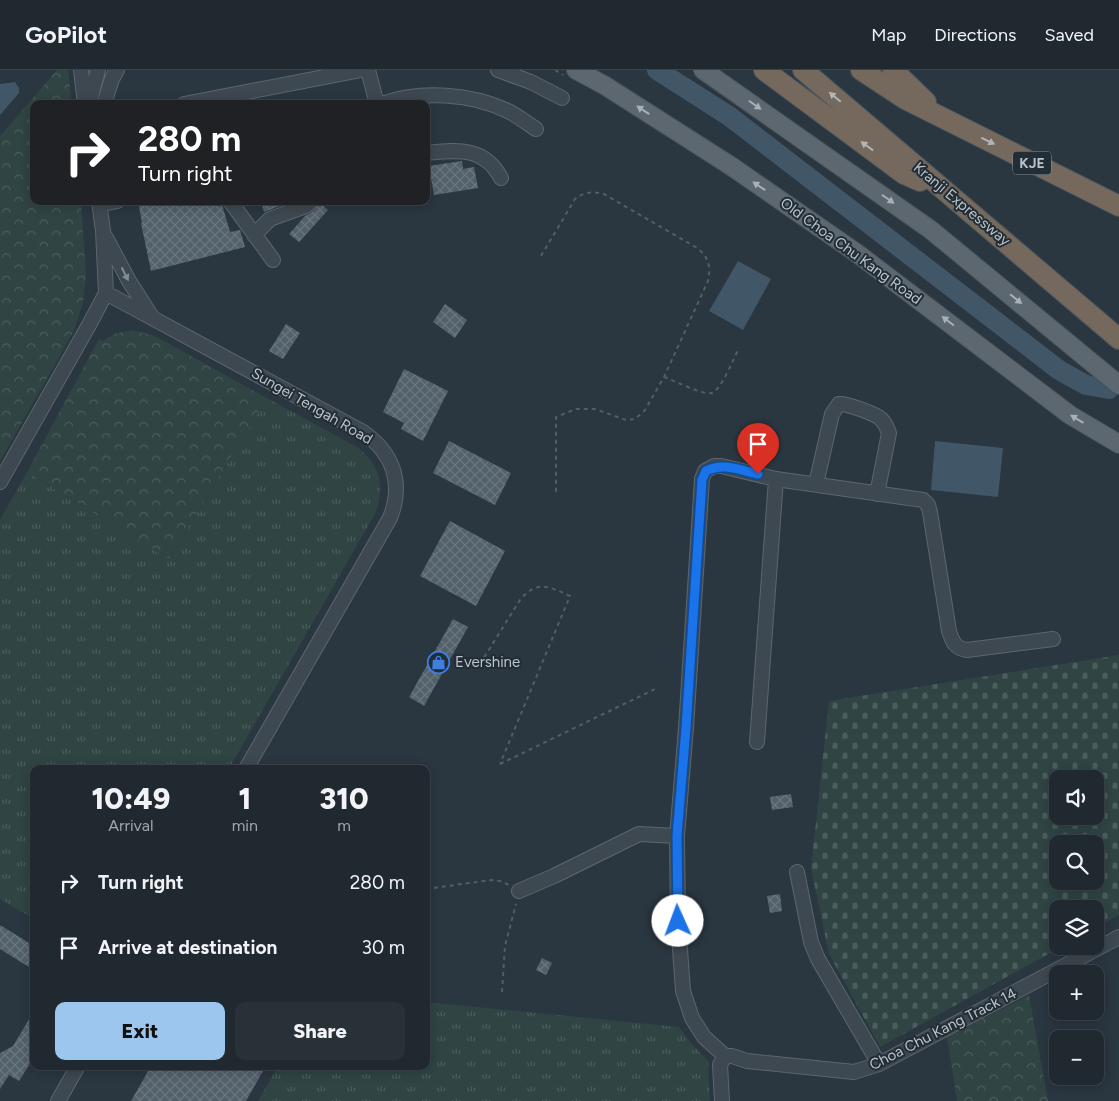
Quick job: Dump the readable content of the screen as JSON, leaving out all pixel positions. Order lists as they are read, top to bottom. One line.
{"streets":{"highway":["KJE","Kranji Expressway"],"main road":["Old Choa Chu Kang Road"],"street":["Sungei Tengah Road","Choa Chu Kang Track 14"]},"places":{"shop":["Evershine"]},"page":{"header":"GoPilot","nav":["Map","Directions","Saved"],"turn":["280 m","Turn right"],"eta":["10:49","Arrival","1","min","310","m"],"map_buttons":["+","−"],"list":[{"name":"Turn right","value":"280 m"},{"name":"Arrive at destination","value":"30 m"}],"buttons":["Exit","Share"]}}
